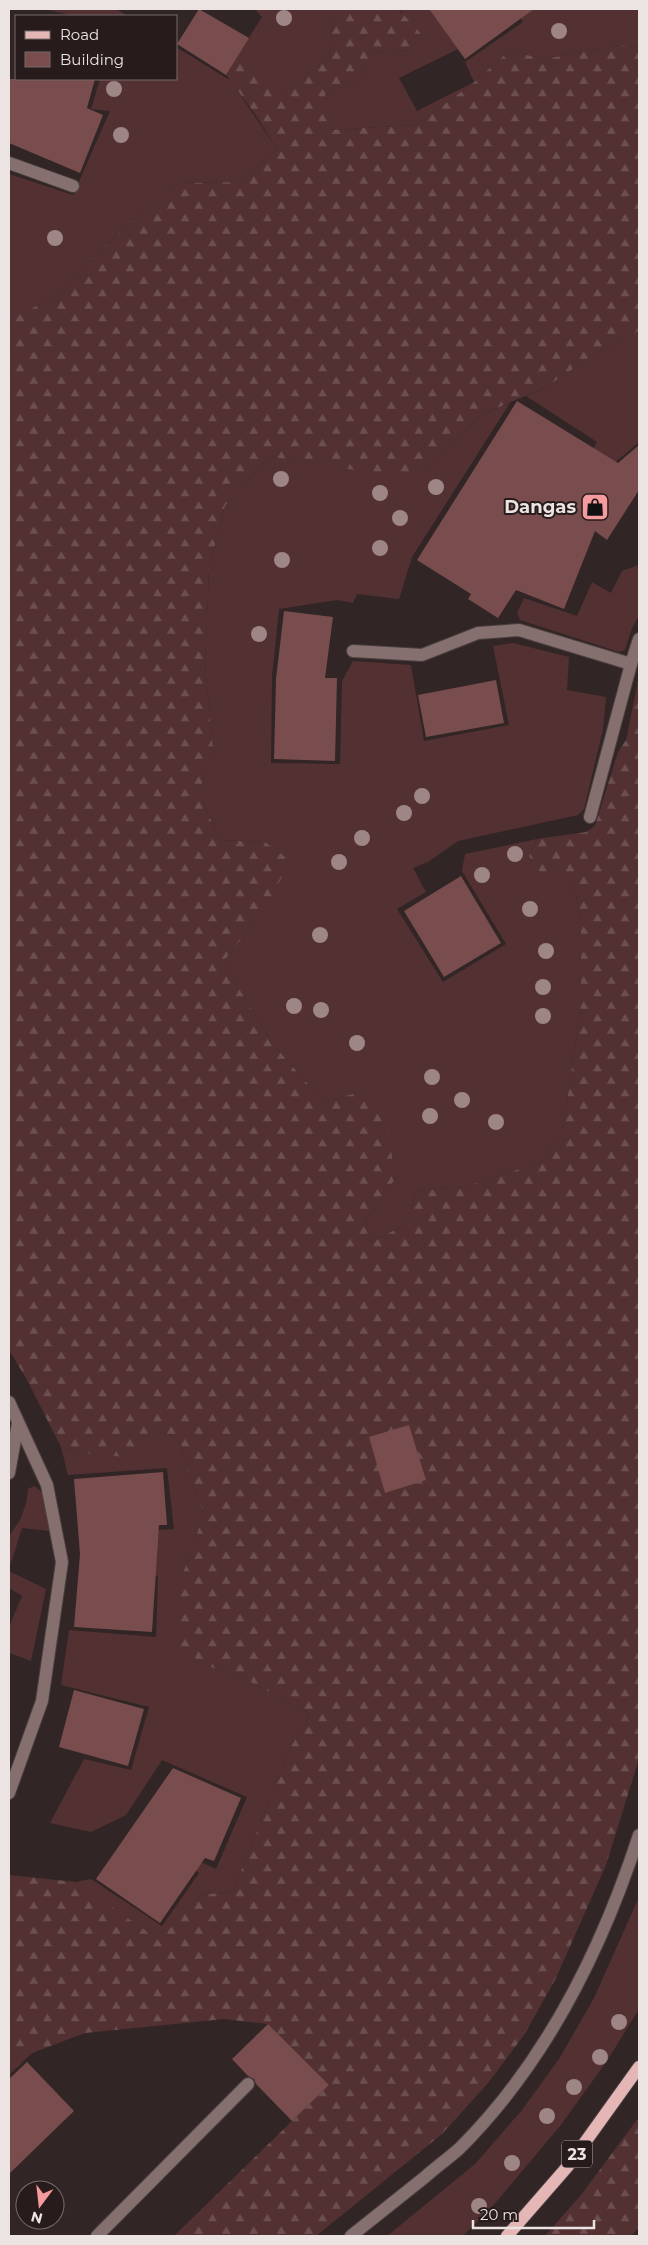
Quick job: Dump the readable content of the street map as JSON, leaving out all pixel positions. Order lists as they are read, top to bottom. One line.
{"streets":{"main road":["23"]},"places":{"shop":["Dangas"]},"legend":["Road","Building"],"scale_bar":"20 m","north":"bottom"}
